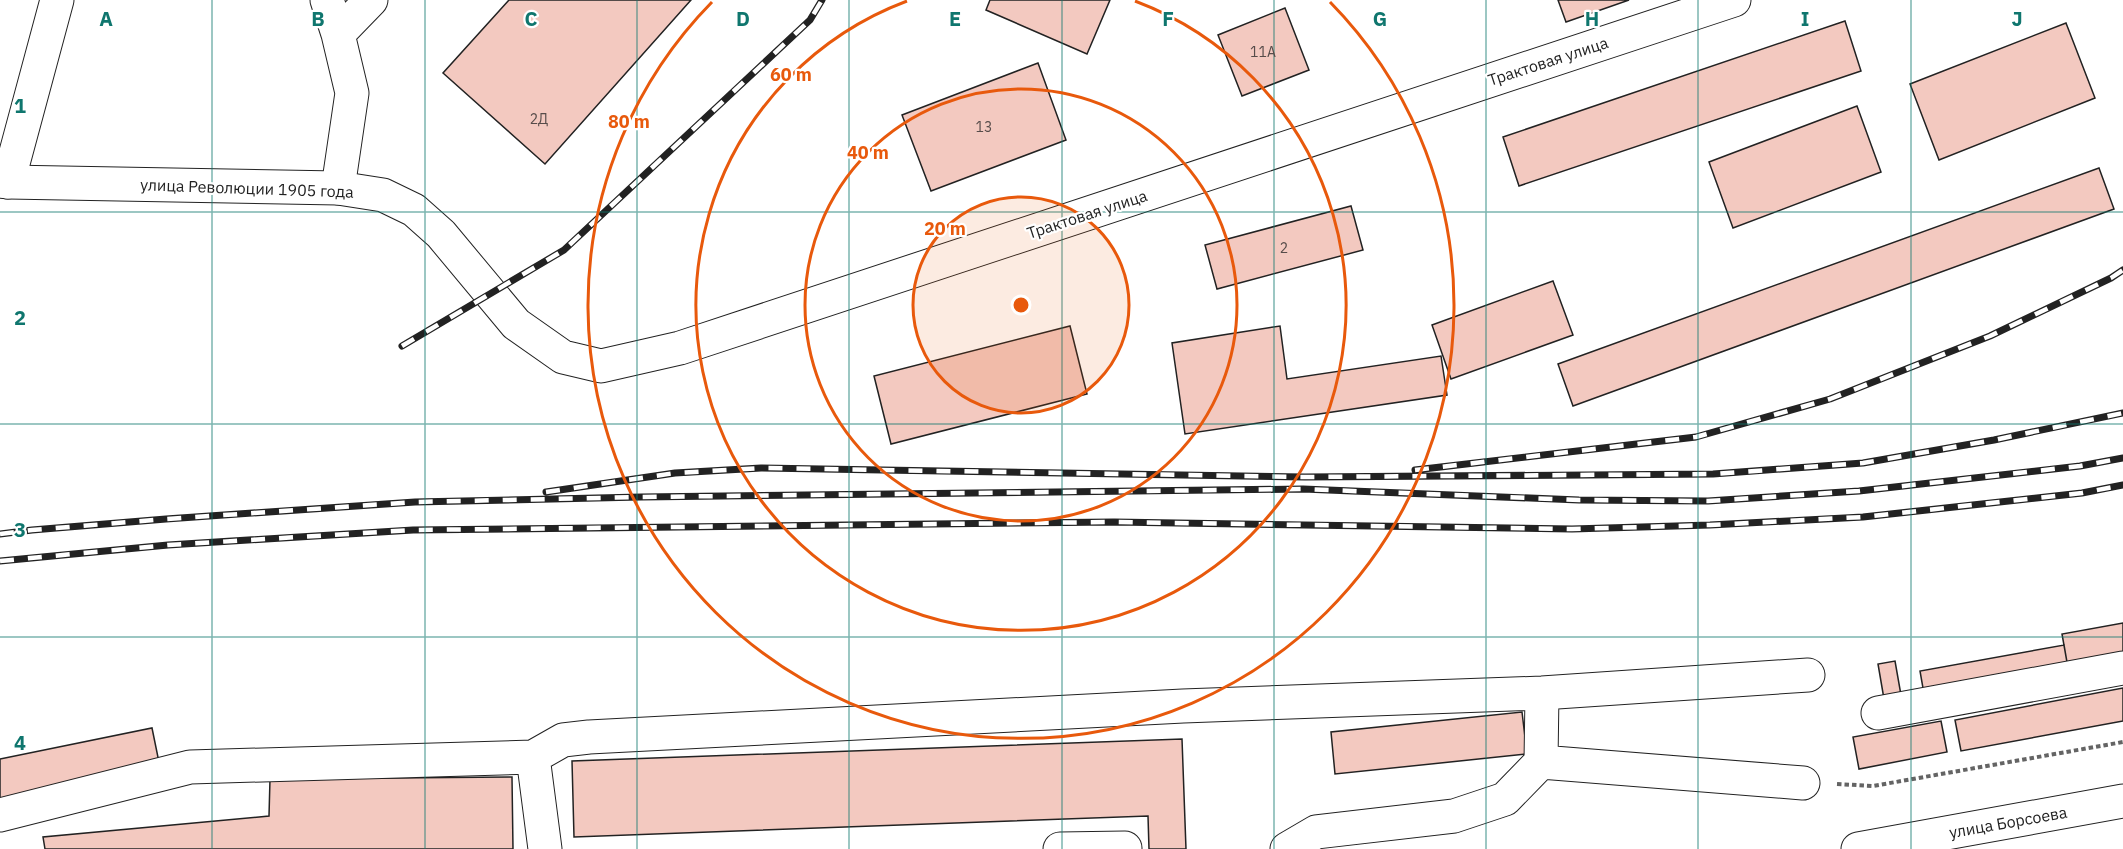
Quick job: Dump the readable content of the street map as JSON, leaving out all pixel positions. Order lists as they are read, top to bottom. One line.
{"streets":{"main road":["Трактовая улица","улица Революции 1905 года","улица Борсоева"]},"crossings":[["Трактовая улица","улица Революции 1905 года"]],"house_numbers":["11А","2Д","13","2"],"grid":{"columns":["A","B","C","D","E","F","G","H","I","J"],"rows":["1","2","3","4"]},"rings":["60 m","80 m","40 m","20 m"]}
